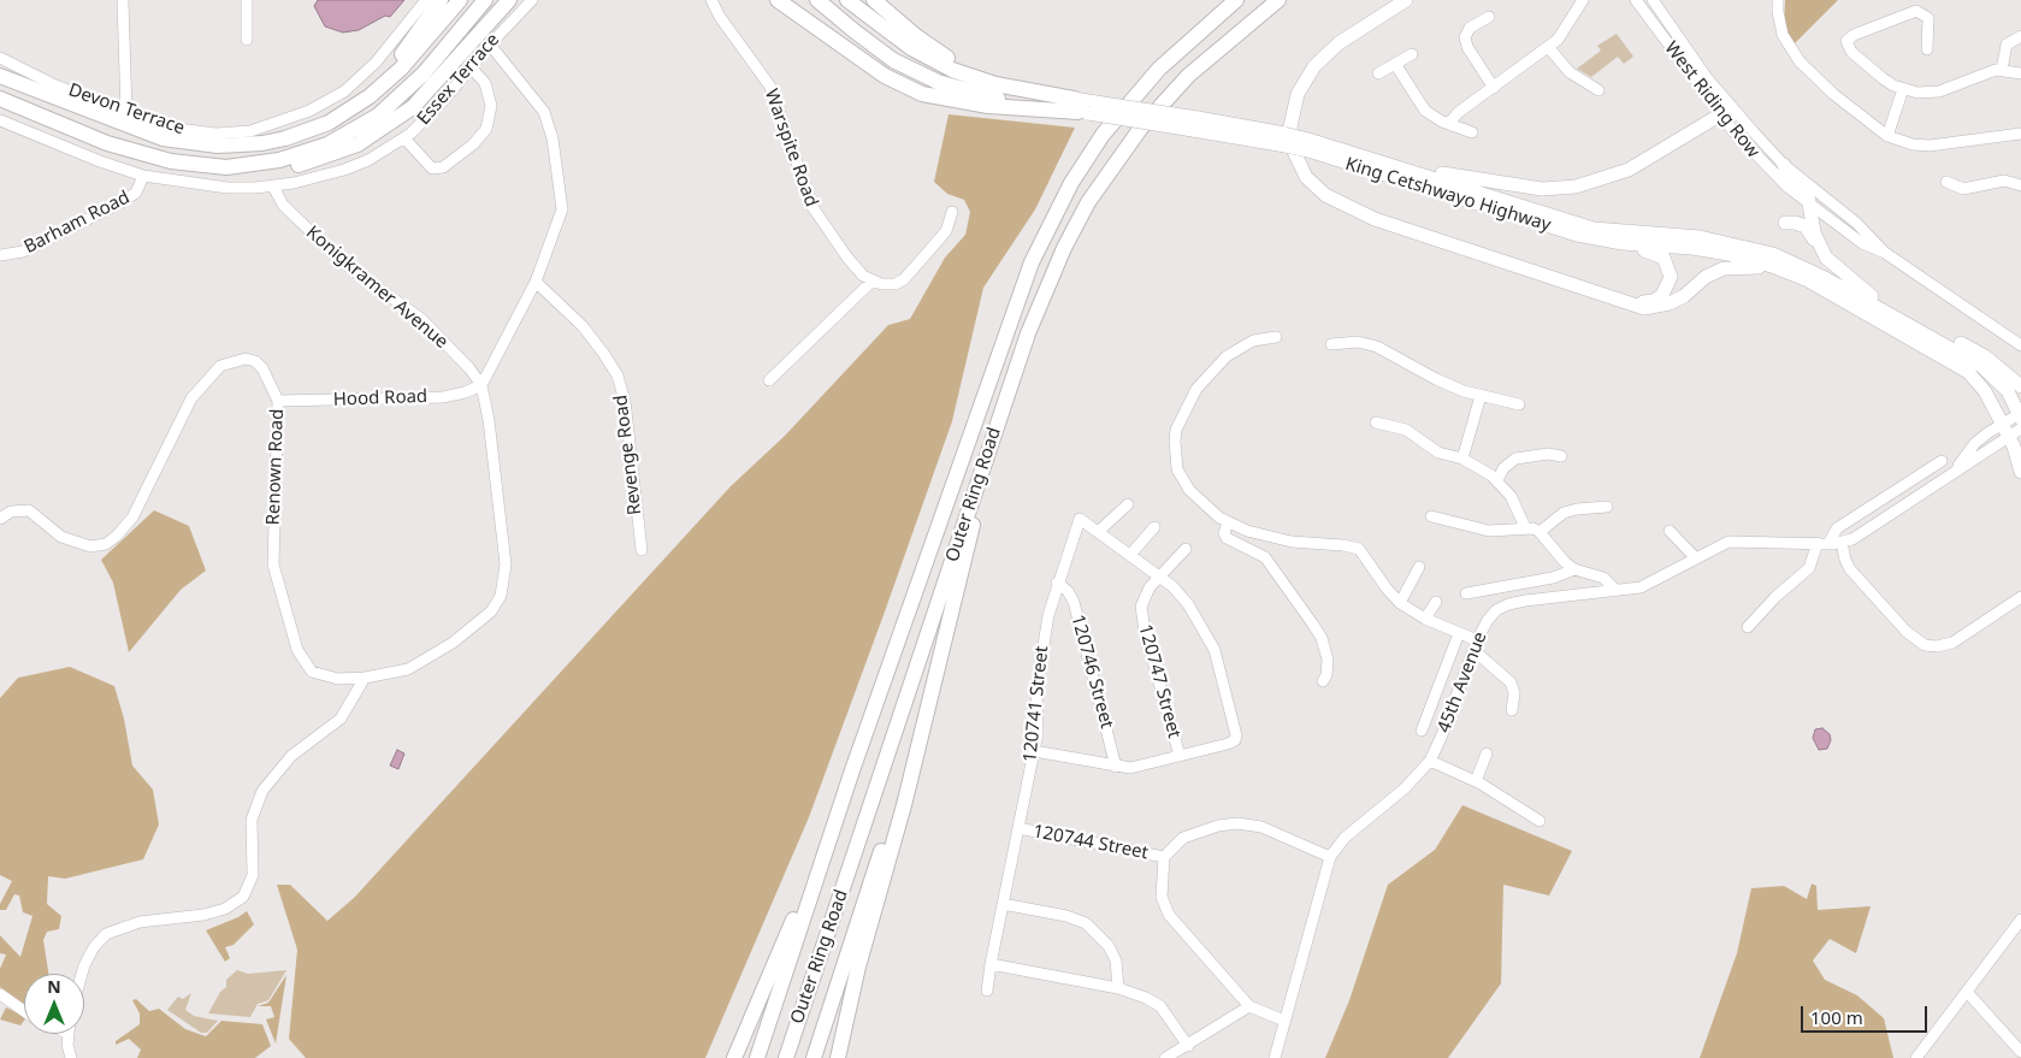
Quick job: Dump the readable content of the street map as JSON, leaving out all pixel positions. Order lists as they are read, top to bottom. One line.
{"streets":{"highway":["King Cetshwayo Highway","Outer Ring Road"],"street":["Essex Terrace","West Riding Row","Devon Terrace","Warspite Road","Barham Road","Konigkramer Avenue","Hood Road","Revenge Road","Renown Road","120746 Street","120747 Street","45th Avenue","120741 Street","120744 Street"]},"crossings":[["Essex Terrace","Barham Road"],["Essex Terrace","Konigkramer Avenue"],["King Cetshwayo Highway","45th Avenue"],["Konigkramer Avenue","Hood Road"],["Konigkramer Avenue","Renown Road"],["Hood Road","Renown Road"],["120746 Street","120741 Street"],["120741 Street","120744 Street"]],"scale_bar":"100 m","north":"top"}
